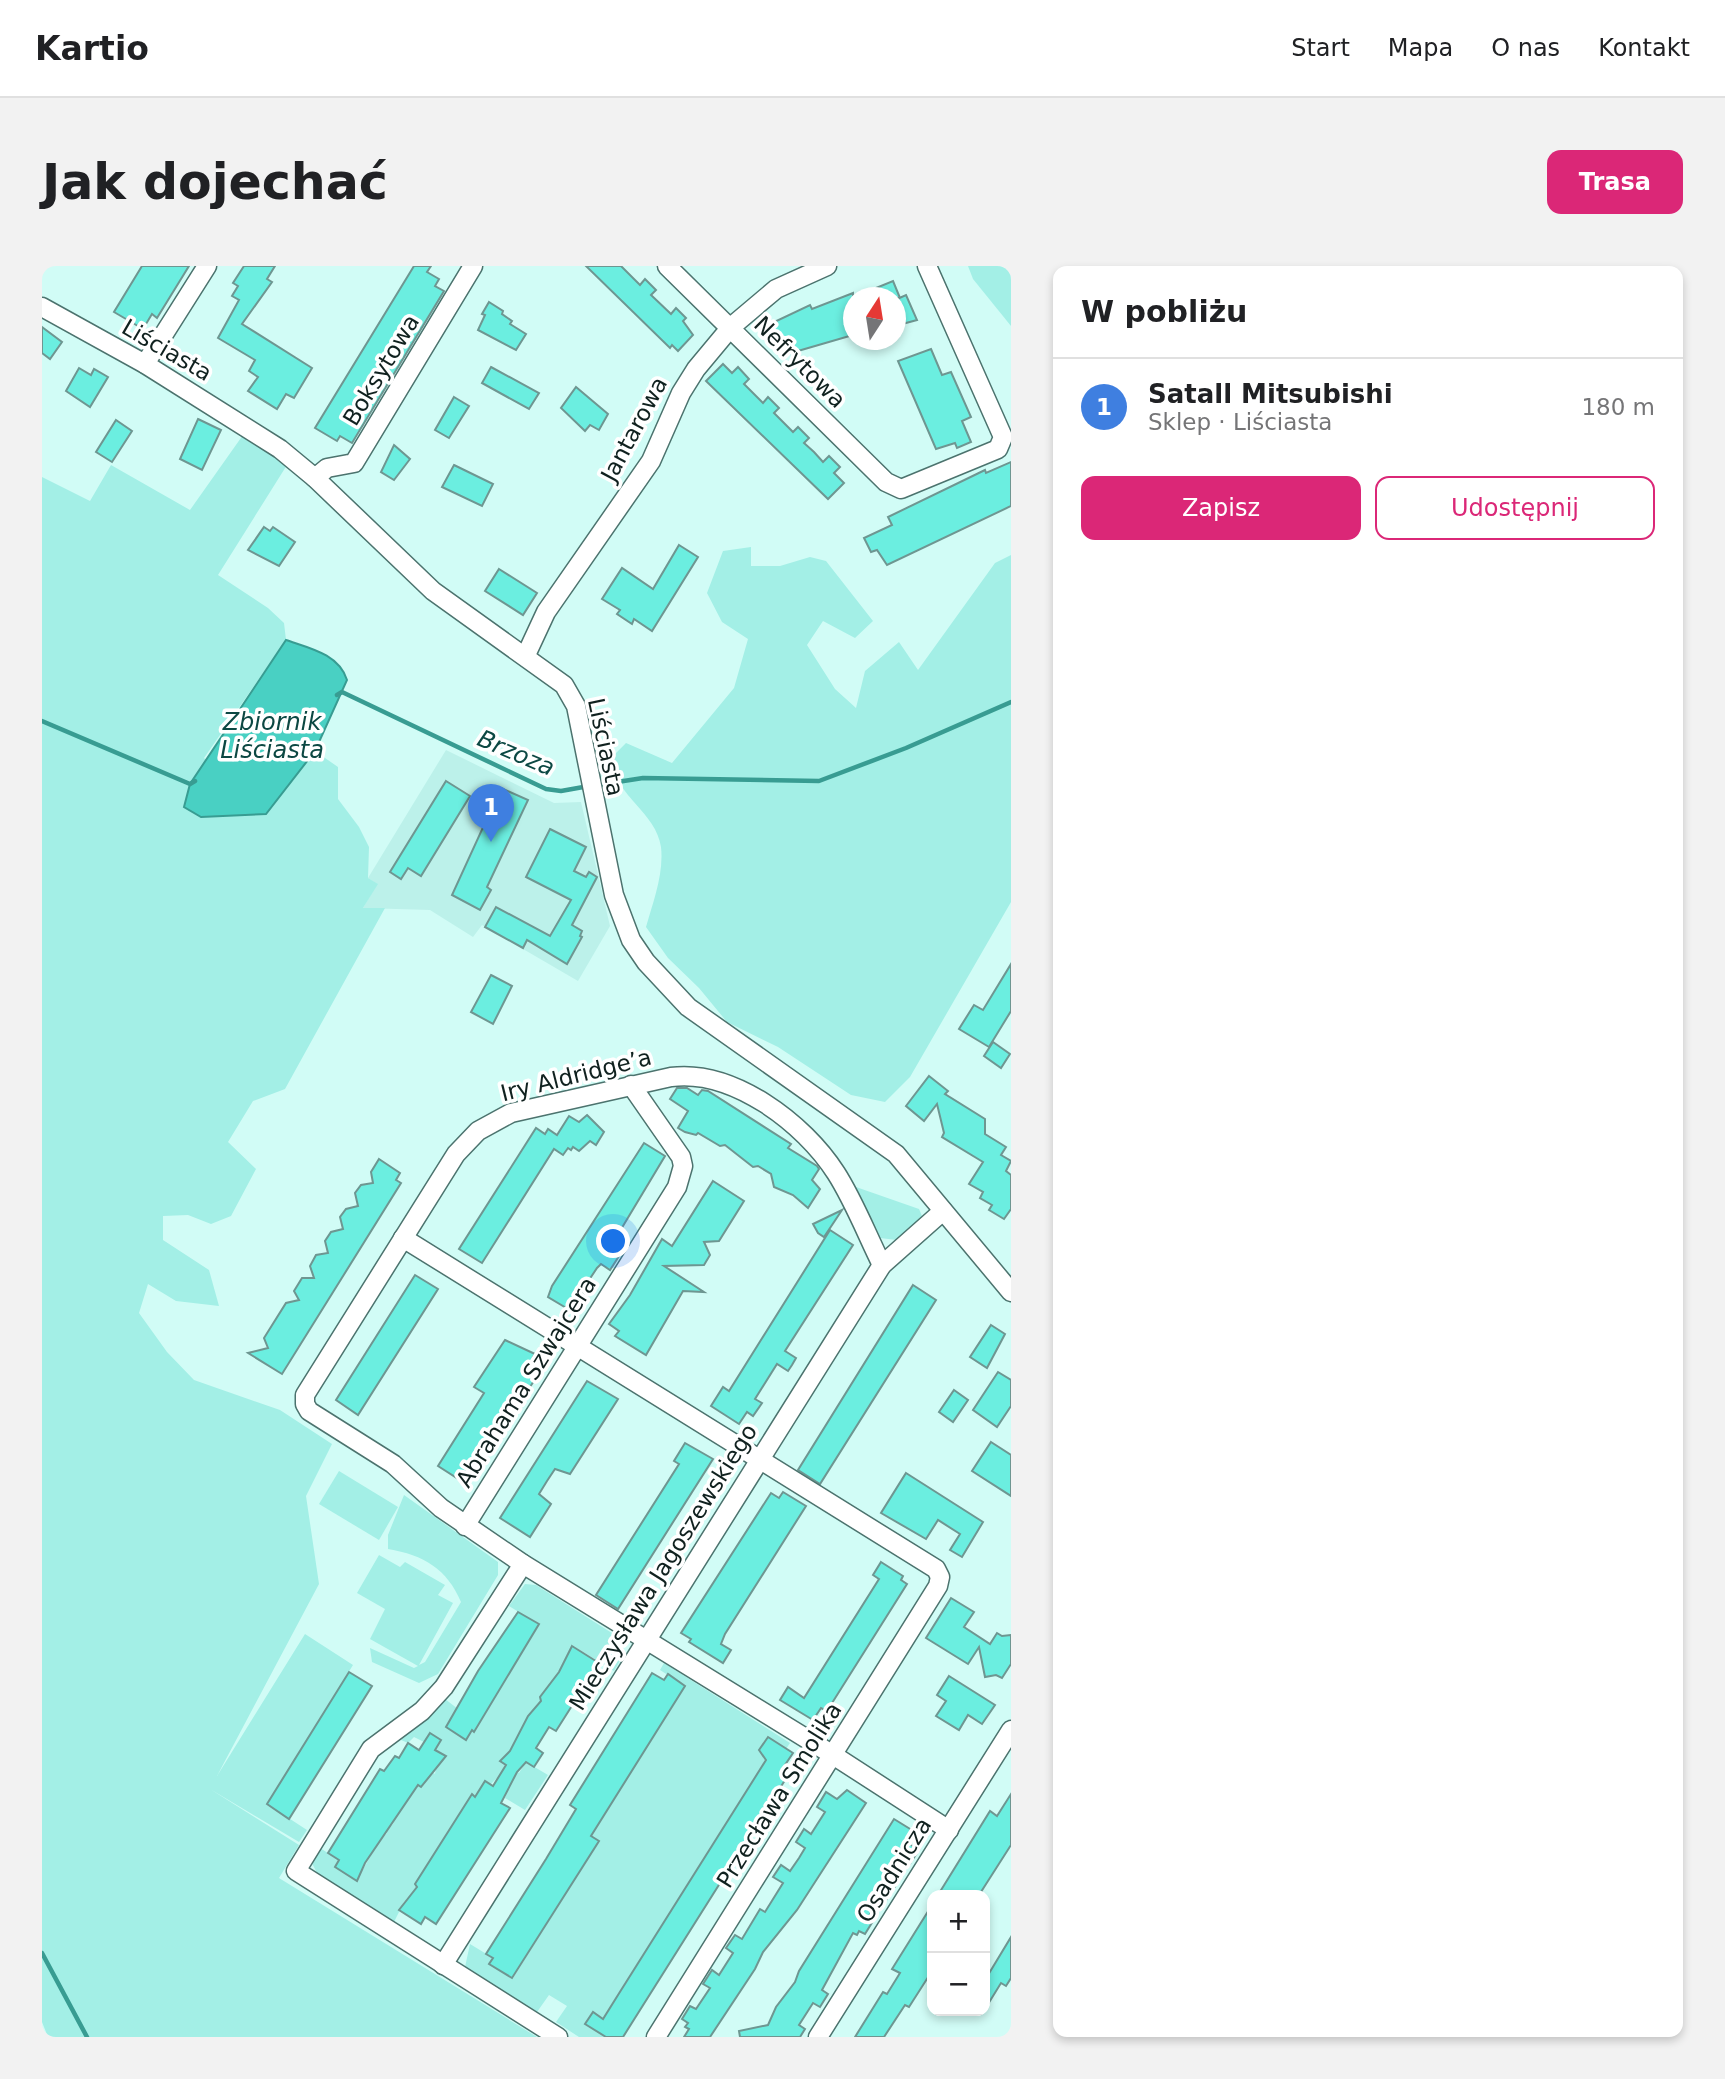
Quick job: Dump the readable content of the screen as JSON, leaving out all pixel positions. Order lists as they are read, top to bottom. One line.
{"streets":{"street":["Liściasta","Nefrytowa","Boksytowa","Jantarowa","Iry Aldridge’a","Abrahama Szwajcera","Mieczysława Jagoszewskiego","Przecława Smolika","Osadnicza"]},"crossings":[["Liściasta","Boksytowa"],["Liściasta","Jantarowa"],["Liściasta","Mieczysława Jagoszewskiego"],["Nefrytowa","Jantarowa"],["Iry Aldridge’a","Abrahama Szwajcera"],["Iry Aldridge’a","Mieczysława Jagoszewskiego"],["Mieczysława Jagoszewskiego","Przecława Smolika"]],"water":["Zbiornik Liściasta","Brzoza"],"north":"top","page":{"header":"Kartio","nav":["Start","Mapa","O nas","Kontakt"],"buttons":["Trasa",["Zapisz","Udostępnij"]],"title":"Jak dojechać","heading":"W pobliżu","list":[{"mark":"1","name":"Satall Mitsubishi","note":"Sklep · Liściasta","value":"180 m"}],"pins":"1","map_buttons":["+","−"]}}
